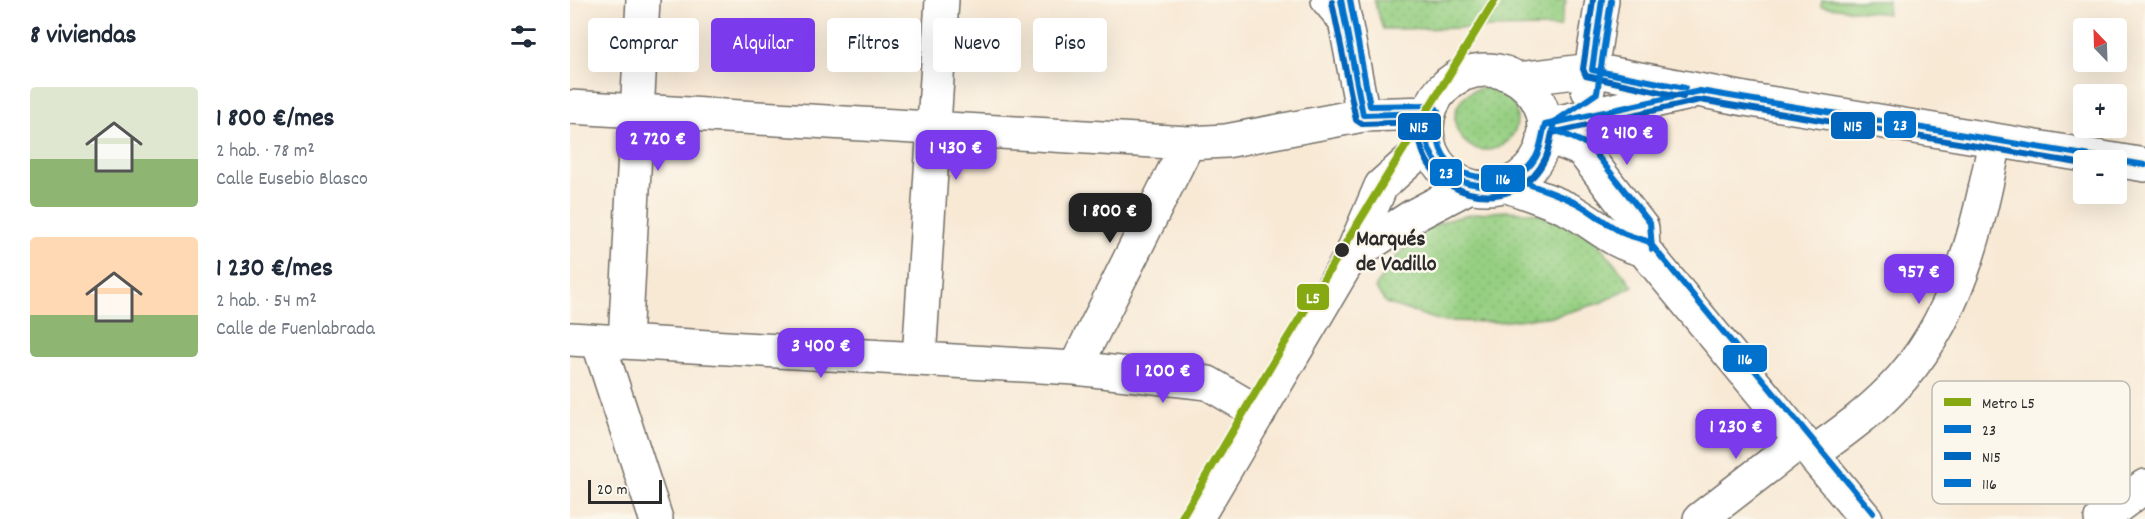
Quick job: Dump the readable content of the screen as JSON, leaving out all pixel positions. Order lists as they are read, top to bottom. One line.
{"places":["Marqués de Vadillo"],"lines":["metro line L5","transit line 23","transit line N15","transit line 116"],"legend":["Metro L5","23","N15","116"],"scale_bar":"20 m","north":"top left","page":{"heading":"8 viviendas","map_buttons":["+","−"],"chip":["Comprar","Alquilar","Filtros","Nuevo","Piso"],"list":[{"name":"1 800 €/mes","note":"2 hab. · 78 m² · Calle Eusebio Blasco"},{"name":"1 230 €/mes","note":"2 hab. · 54 m² · Calle de Fuenlabrada"}],"price":["2 410 €","2 720 €","1 430 €","1 800 €","957 €","3 400 €","1 200 €","1 230 €"],"scale":"20 m"}}
